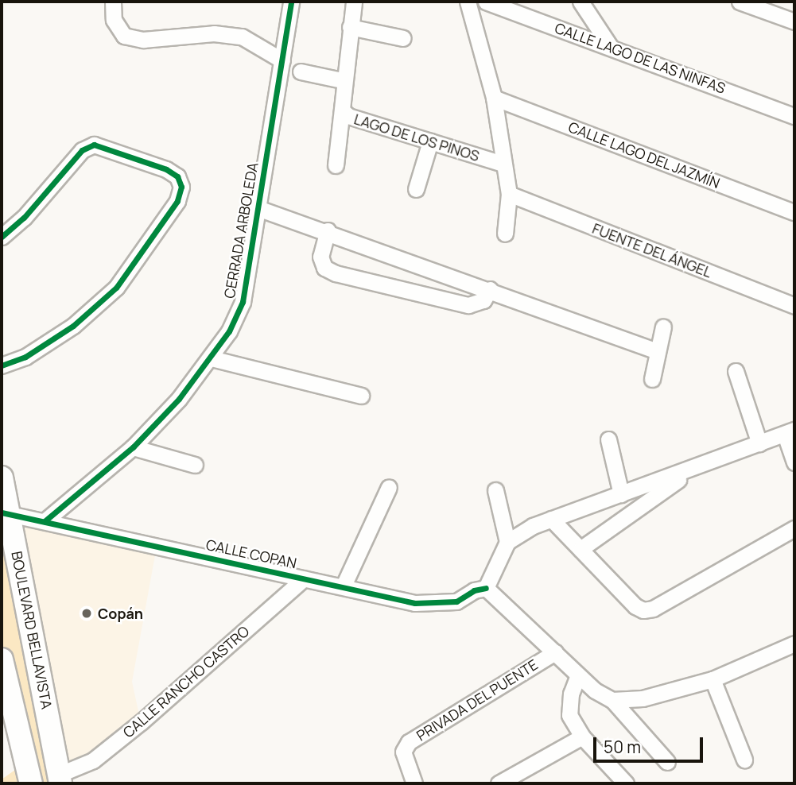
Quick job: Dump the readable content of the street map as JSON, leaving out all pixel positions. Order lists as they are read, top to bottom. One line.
{"streets":{"main road":["BOULEVARD BELLAVISTA"],"street":["CALLE LAGO DE LAS NINFAS","LAGO DE LOS PINOS","CALLE LAGO DEL JAZMÍN","CERRADA ARBOLEDA","FUENTE DEL ÁNGEL","CALLE COPAN","CALLE RANCHO CASTRO","PRIVADA DEL PUENTE"]},"crossings":[["CERRADA ARBOLEDA","CALLE COPAN"],["CALLE COPAN","BOULEVARD BELLAVISTA"],["CALLE COPAN","CALLE RANCHO CASTRO"],["BOULEVARD BELLAVISTA","CALLE RANCHO CASTRO"]],"places":["Copán"],"scale_bar":"50 m"}
